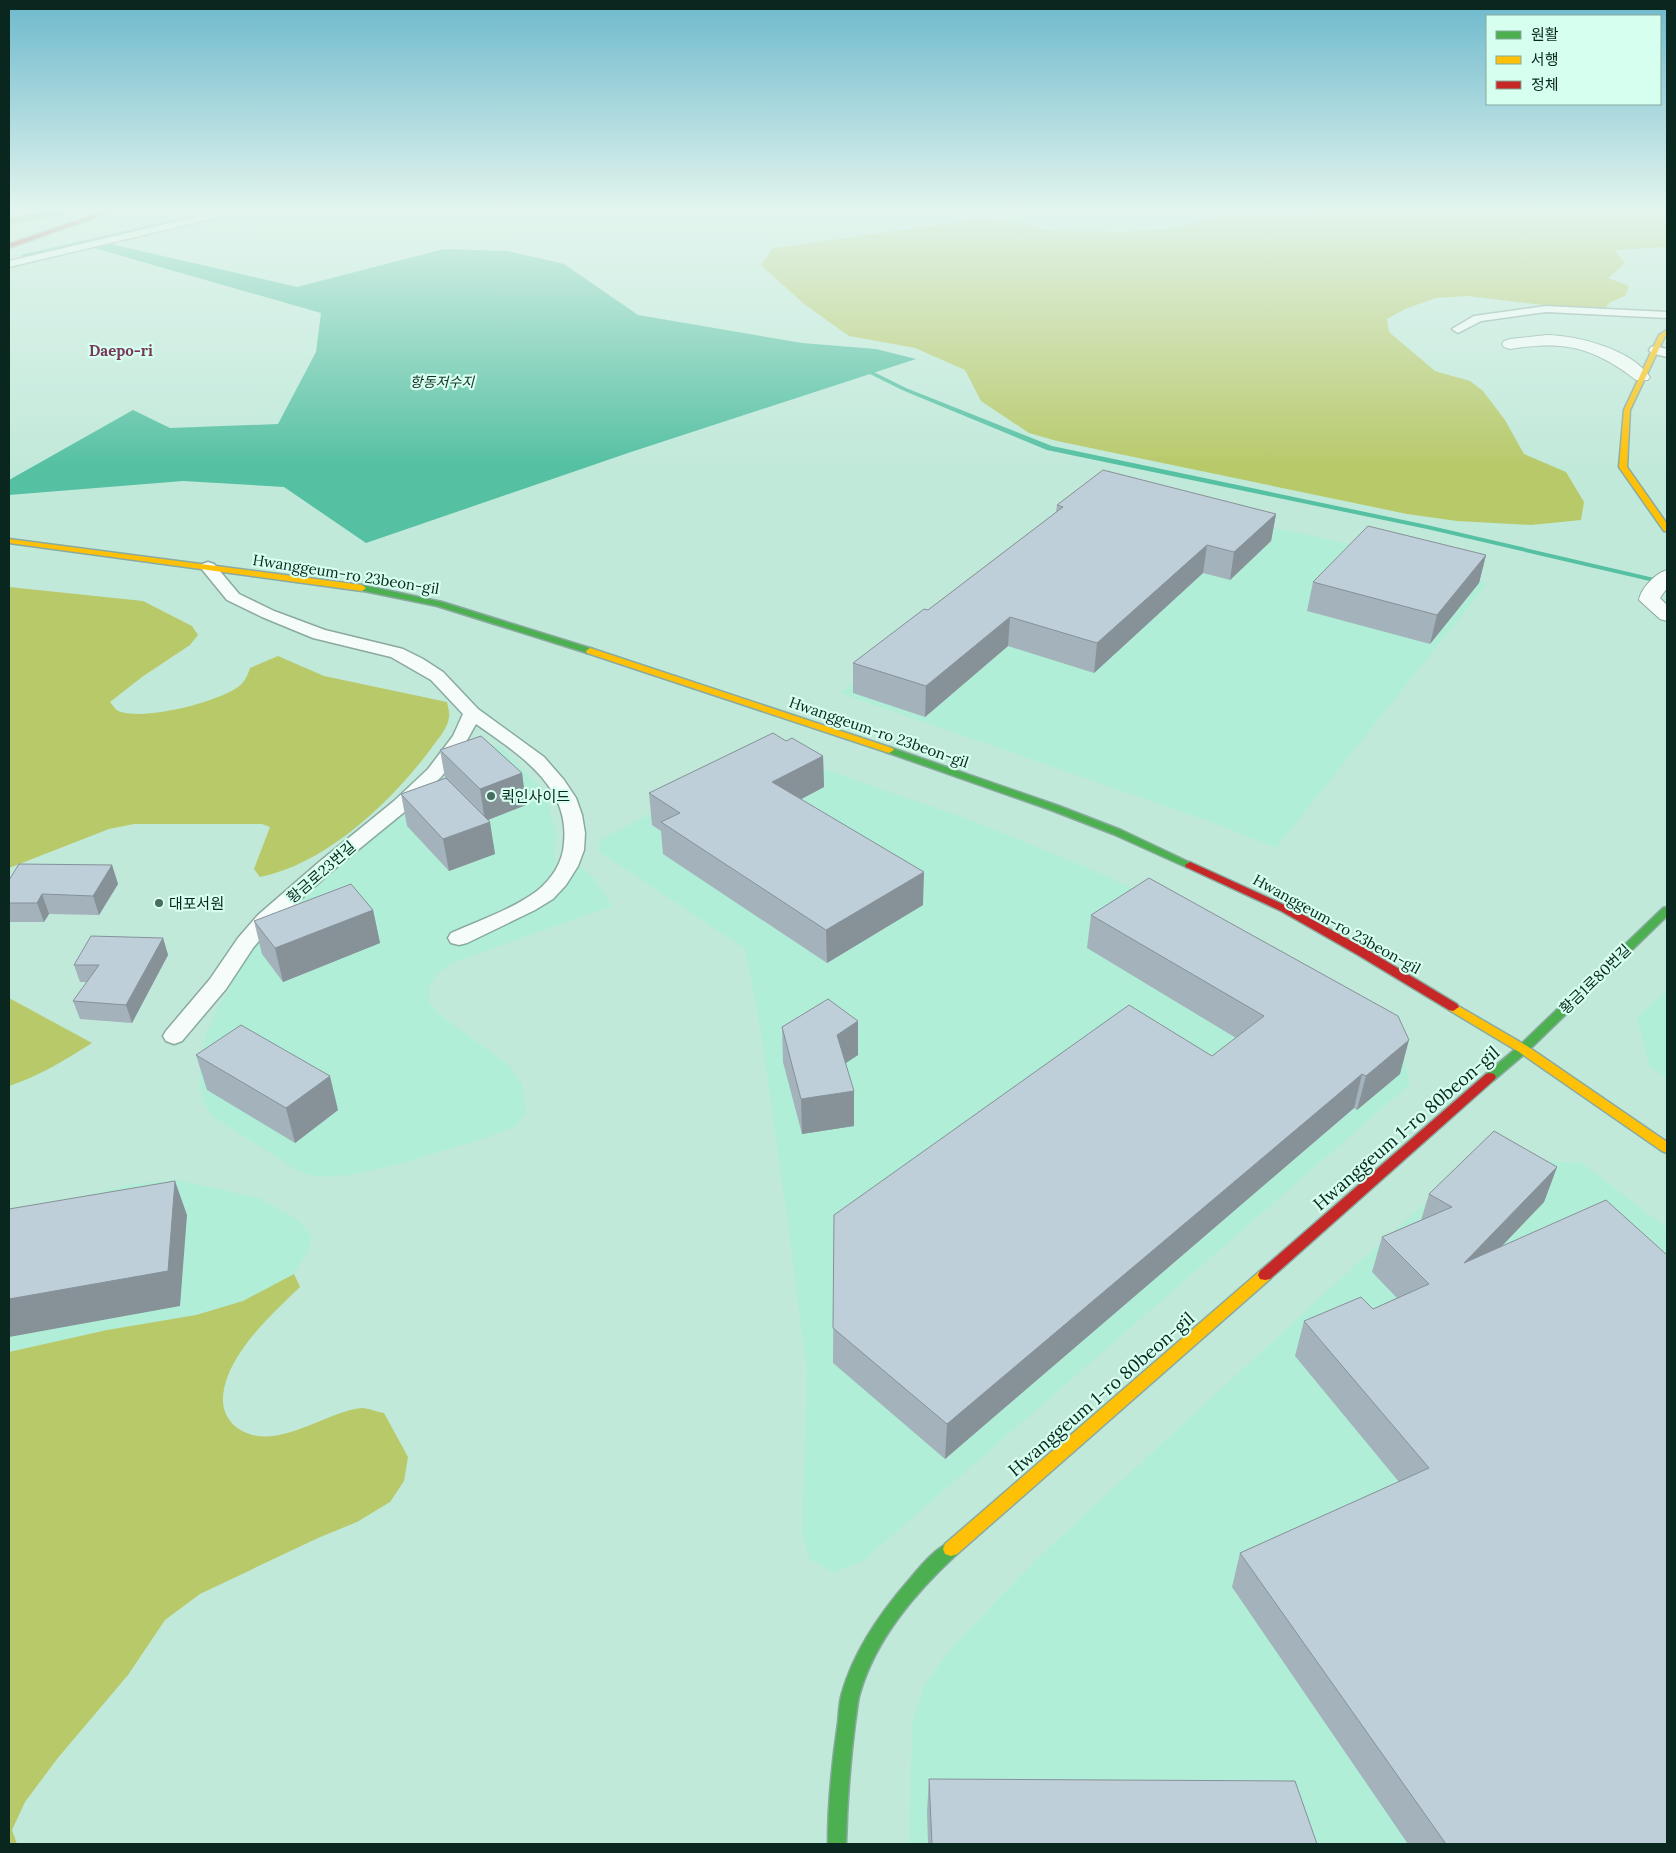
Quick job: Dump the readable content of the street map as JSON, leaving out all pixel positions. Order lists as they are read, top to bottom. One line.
{"streets":{"street":["Hwanggeum-ro 23beon-gil","황금1로80번길","Hwanggeum 1-ro 80beon-gil"],"lane":["황금로23번길"]},"crossings":[["Hwanggeum-ro 23beon-gil","황금1로80번길"],["Hwanggeum-ro 23beon-gil","Hwanggeum 1-ro 80beon-gil"],["황금1로80번길","Hwanggeum 1-ro 80beon-gil"]],"districts":["Daepo-ri"],"water":["항동저수지"],"places":["퀵인사이드","대포서원"],"legend":["원활","서행","정체"]}
